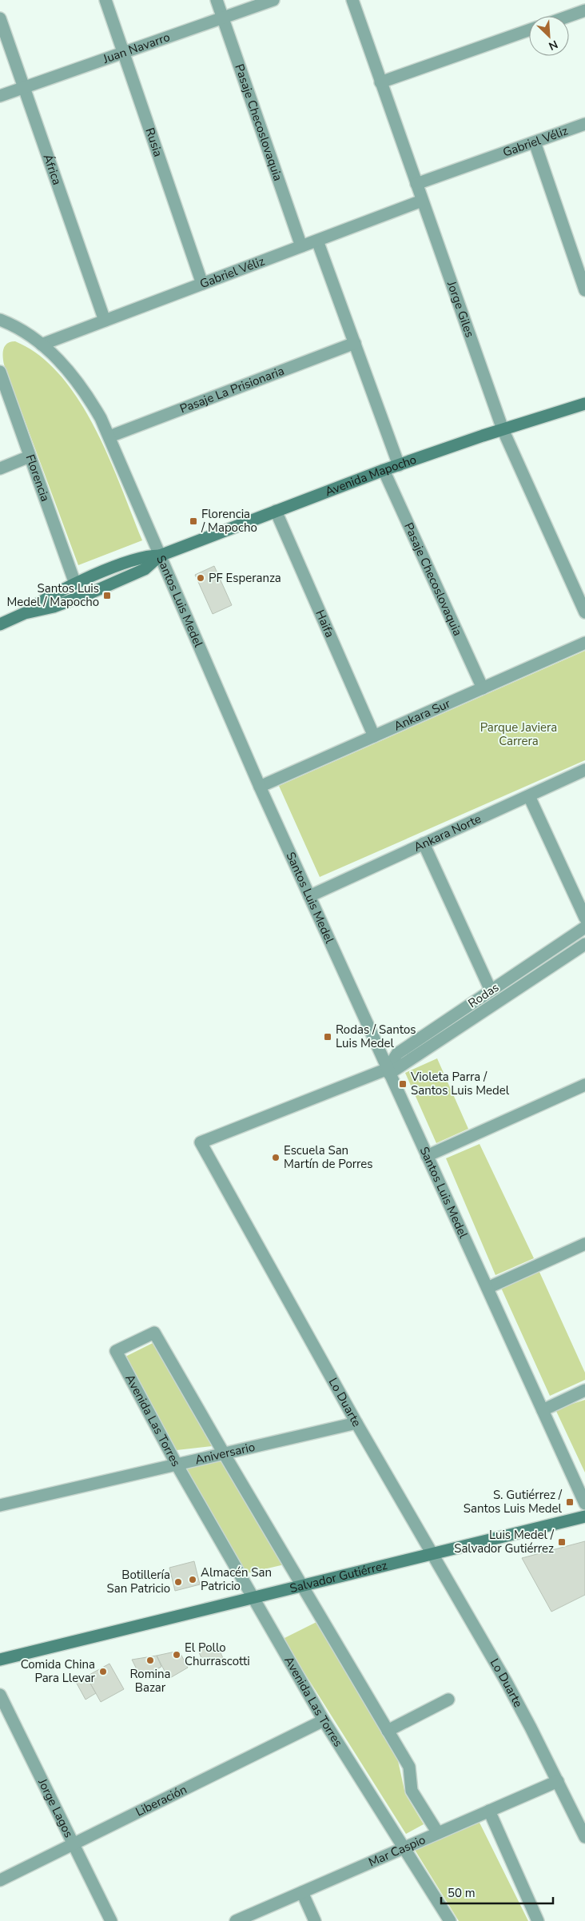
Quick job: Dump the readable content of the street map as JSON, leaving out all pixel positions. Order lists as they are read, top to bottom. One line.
{"streets":{"main road":["Avenida Mapocho","Salvador Gutiérrez"],"street":["Juan Navarro","Pasaje Checoslovaquia","Rusia","Gabriel Véliz","África","Jorge Giles","Pasaje La Prisionaria","Florencia","Santos Luis Medel","Haifa","Ankara Sur","Ankara Norte","Rodas","Lo Duarte","Avenida Las Torres","Aniversario","Liberación","Jorge Lagos","Mar Caspio"]},"crossings":[["Juan Navarro","Pasaje Checoslovaquia"],["Juan Navarro","Rusia"],["Juan Navarro","África"],["Pasaje Checoslovaquia","Gabriel Véliz"],["Pasaje Checoslovaquia","Avenida Mapocho"],["Pasaje Checoslovaquia","Ankara Sur"],["Rusia","Gabriel Véliz"],["Gabriel Véliz","África"],["Gabriel Véliz","Jorge Giles"],["Gabriel Véliz","Santos Luis Medel"],["Jorge Giles","Avenida Mapocho"],["Pasaje La Prisionaria","Santos Luis Medel"],["Avenida Mapocho","Florencia"],["Avenida Mapocho","Santos Luis Medel"],["Avenida Mapocho","Haifa"],["Santos Luis Medel","Ankara Sur"],["Santos Luis Medel","Ankara Norte"],["Santos Luis Medel","Rodas"],["Santos Luis Medel","Lo Duarte"],["Haifa","Ankara Sur"],["Rodas","Lo Duarte"],["Lo Duarte","Aniversario"],["Lo Duarte","Salvador Gutiérrez"],["Lo Duarte","Mar Caspio"],["Avenida Las Torres","Aniversario"],["Avenida Las Torres","Salvador Gutiérrez"],["Avenida Las Torres","Liberación"],["Avenida Las Torres","Mar Caspio"],["Liberación","Jorge Lagos"]],"parks":["Parque Javiera Carrera"],"places":{"transit":["Florencia / Mapocho","Santos Luis Medel / Mapocho","Rodas / Santos Luis Medel","Violeta Parra / Santos Luis Medel","S. Gutiérrez / Santos Luis Medel","Luis Medel / Salvador Gutiérrez"],"other":["PF Esperanza","Escuela San Martín de Porres","Almacén San Patricio","Botillería San Patricio","El Pollo Churrascotti","Romina Bazar","Comida China Para Llevar"]},"scale_bar":"50 m","north":"bottom right"}
